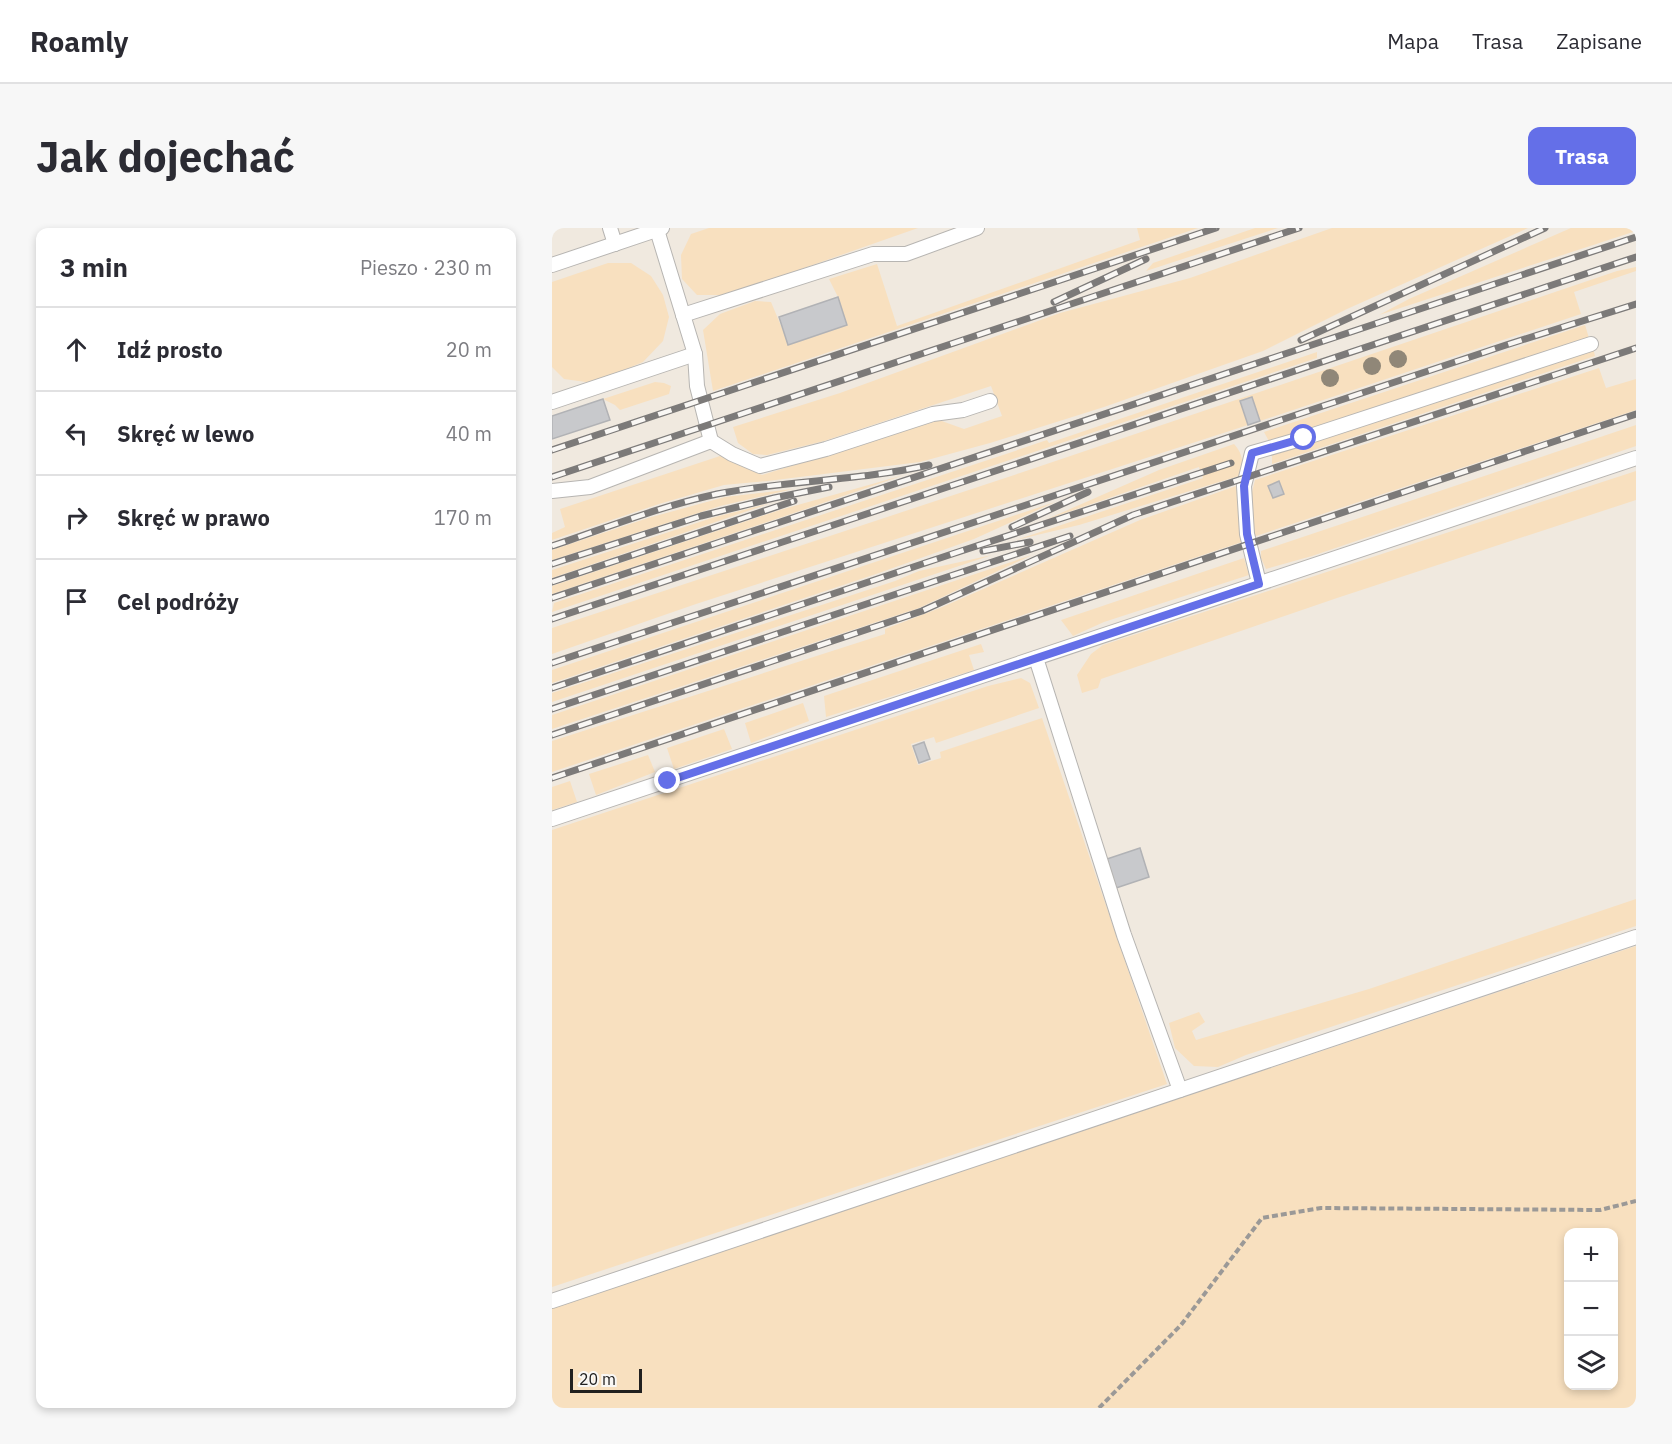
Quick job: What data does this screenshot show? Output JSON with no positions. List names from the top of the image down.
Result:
{
  "scale_bar": "20 m",
  "page": {
    "header": "Roamly",
    "nav": ["Mapa", "Trasa", "Zapisane"],
    "buttons": "Trasa",
    "title": "Jak dojechać",
    "heading": ["3 min", "Pieszo · 230 m"],
    "list": [
      ["Idź prosto", "20 m"],
      ["Skręć w lewo", "40 m"],
      ["Skręć w prawo", "170 m"],
      "Cel podróży"
    ],
    "map_buttons": ["+", "−"],
    "scale": "20 m"
  }
}
